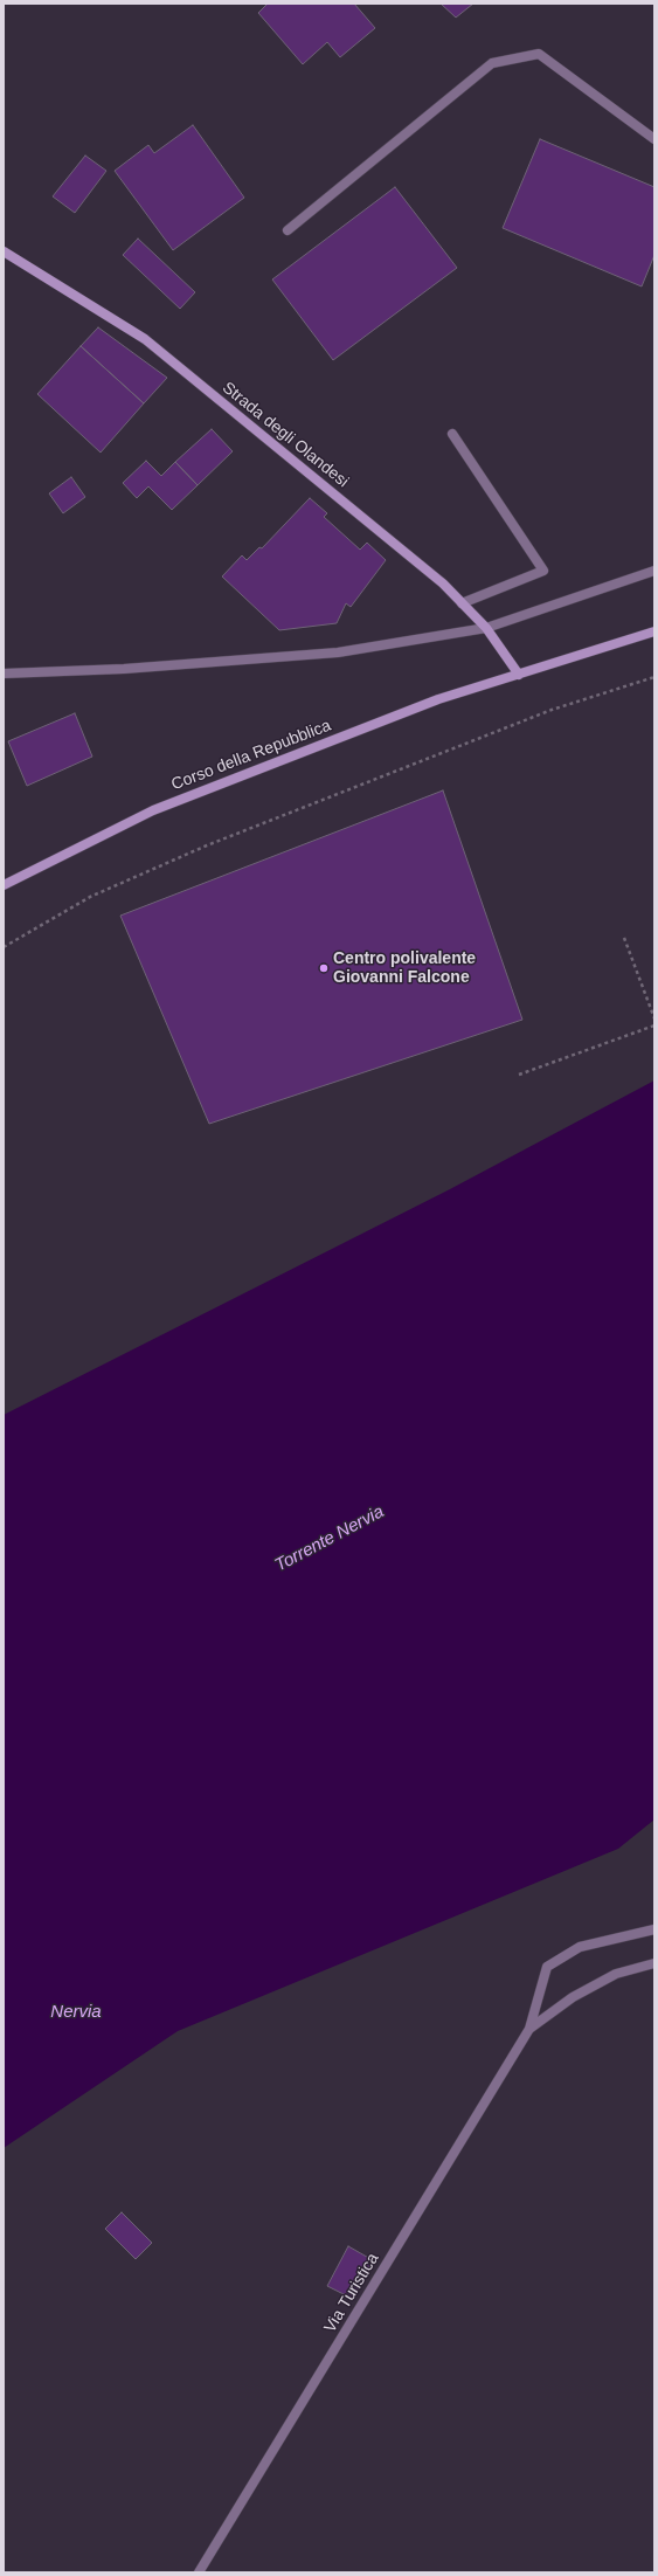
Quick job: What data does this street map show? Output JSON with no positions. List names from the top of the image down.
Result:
{
  "streets": {
    "main road": ["Strada degli Olandesi", "Corso della Repubblica"],
    "street": ["Via Turistica"]
  },
  "crossings": [
    ["Strada degli Olandesi", "Corso della Repubblica"]
  ],
  "water": ["Torrente Nervia", "Nervia"],
  "places": ["Centro polivalente Giovanni Falcone"]
}
